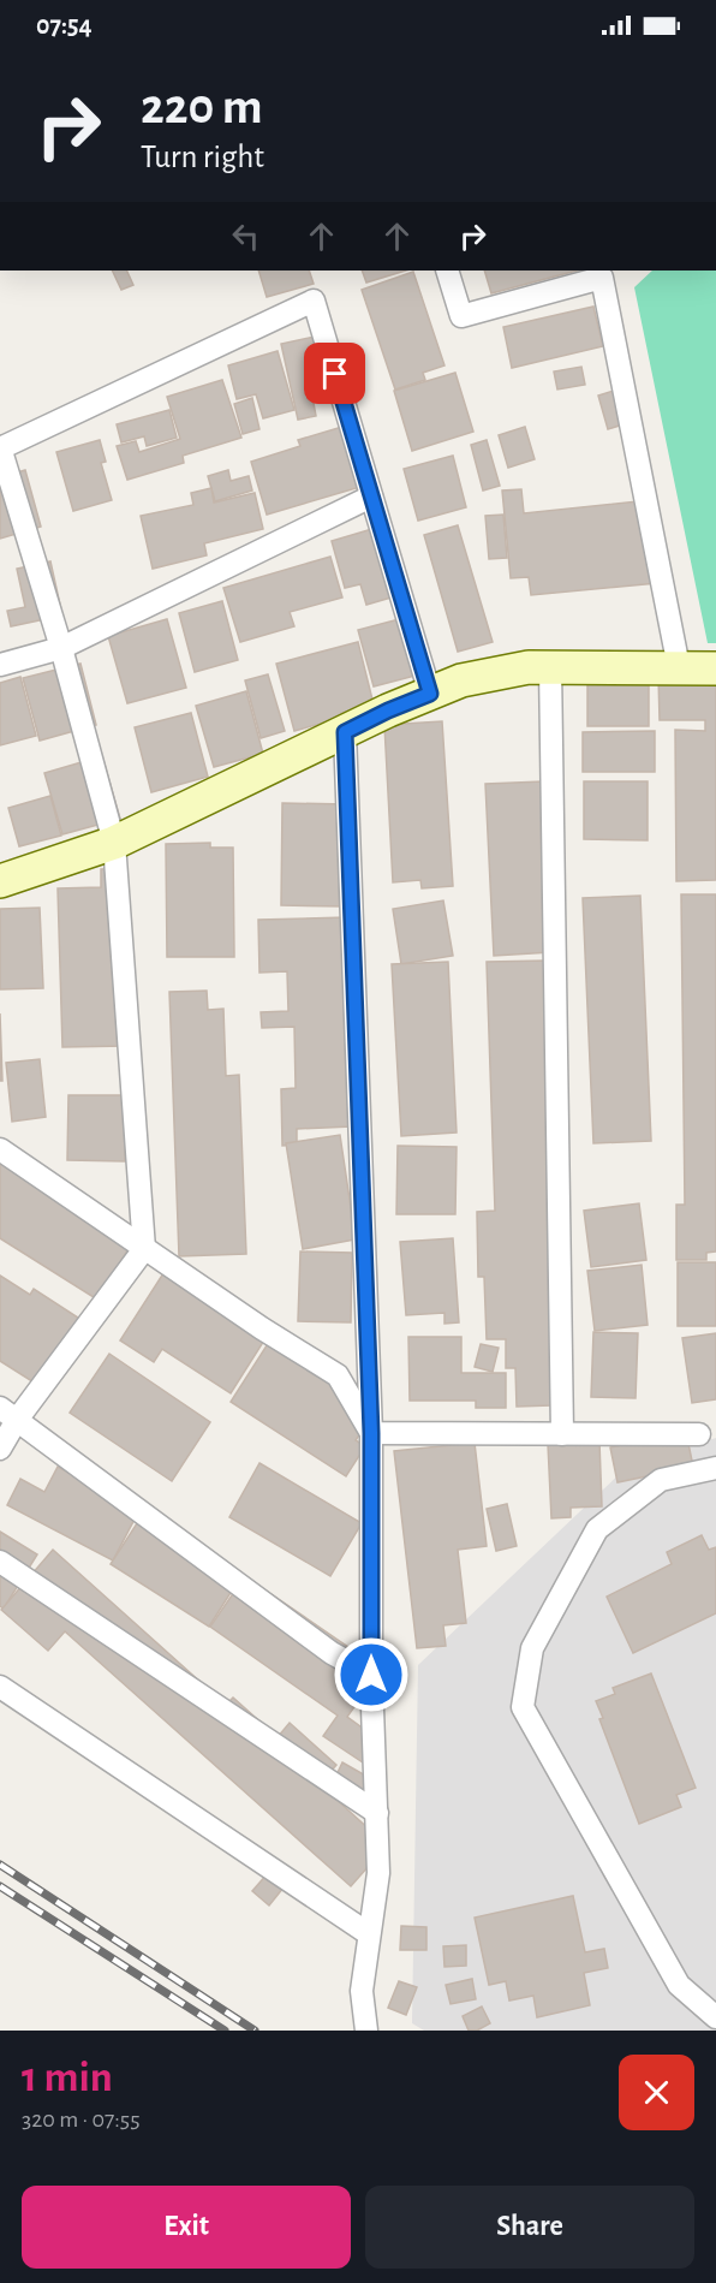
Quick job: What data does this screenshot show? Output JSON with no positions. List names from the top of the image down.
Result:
{
  "page": {
    "status": "07:54",
    "turn": ["220 m", "Turn right"],
    "heading": ["1 min", "320 m · 07:55"],
    "buttons": ["Exit", "Share"]
  }
}
